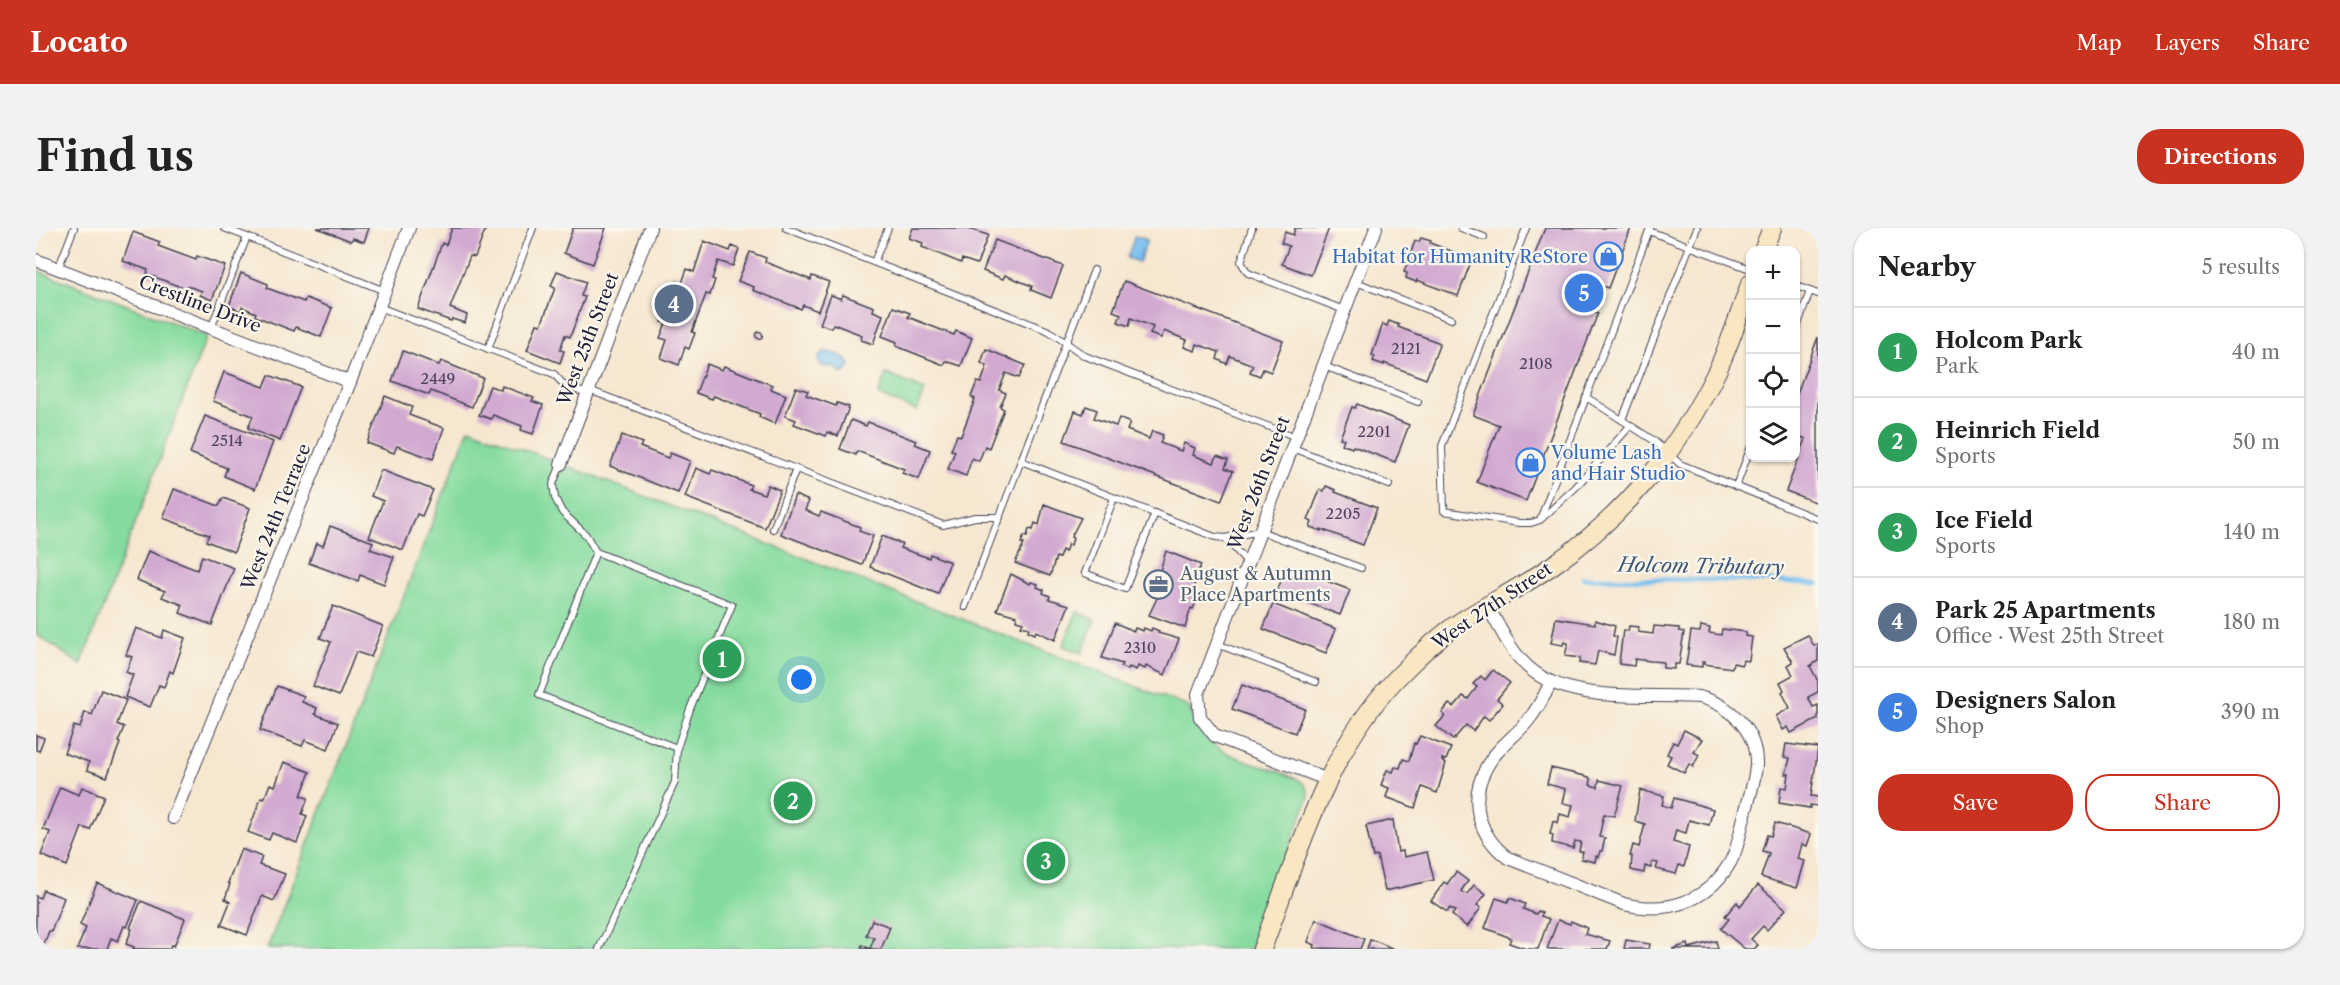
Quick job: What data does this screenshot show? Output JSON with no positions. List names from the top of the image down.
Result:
{
  "streets": {
    "street": [
      "Crestline Drive",
      "West 25th Street",
      "West 26th Street",
      "West 24th Terrace",
      "West 27th Street"
    ]
  },
  "crossings": [
    ["Crestline Drive", "West 24th Terrace"],
    ["West 26th Street", "West 27th Street"]
  ],
  "water": ["Holcom Tributary"],
  "places": {
    "shop": ["Habitat for Humanity ReStore", "Volume Lash and Hair Studio"],
    "office": ["August & Autumn Place Apartments"]
  },
  "house_numbers": [
    "2121",
    "2108",
    "2449",
    "2201",
    "2514",
    "2205",
    "2310"
  ],
  "page": {
    "header": "Locato",
    "nav": ["Map", "Layers", "Share"],
    "buttons": [
      "Directions",
      ["Save", "Share"]
    ],
    "title": "Find us",
    "heading": ["Nearby", "5 results"],
    "map_buttons": ["+", "−"],
    "pins": [
      "5",
      "4",
      "1",
      "2",
      "3"
    ],
    "list": [
      {
        "mark": "1",
        "name": "Holcom Park",
        "note": "Park",
        "value": "40 m"
      },
      {
        "mark": "2",
        "name": "Heinrich Field",
        "note": "Sports",
        "value": "50 m"
      },
      {
        "mark": "3",
        "name": "Ice Field",
        "note": "Sports",
        "value": "140 m"
      },
      {
        "mark": "4",
        "name": "Park 25 Apartments",
        "note": "Office · West 25th Street",
        "value": "180 m"
      },
      {
        "mark": "5",
        "name": "Designers Salon",
        "note": "Shop",
        "value": "390 m"
      }
    ]
  }
}
